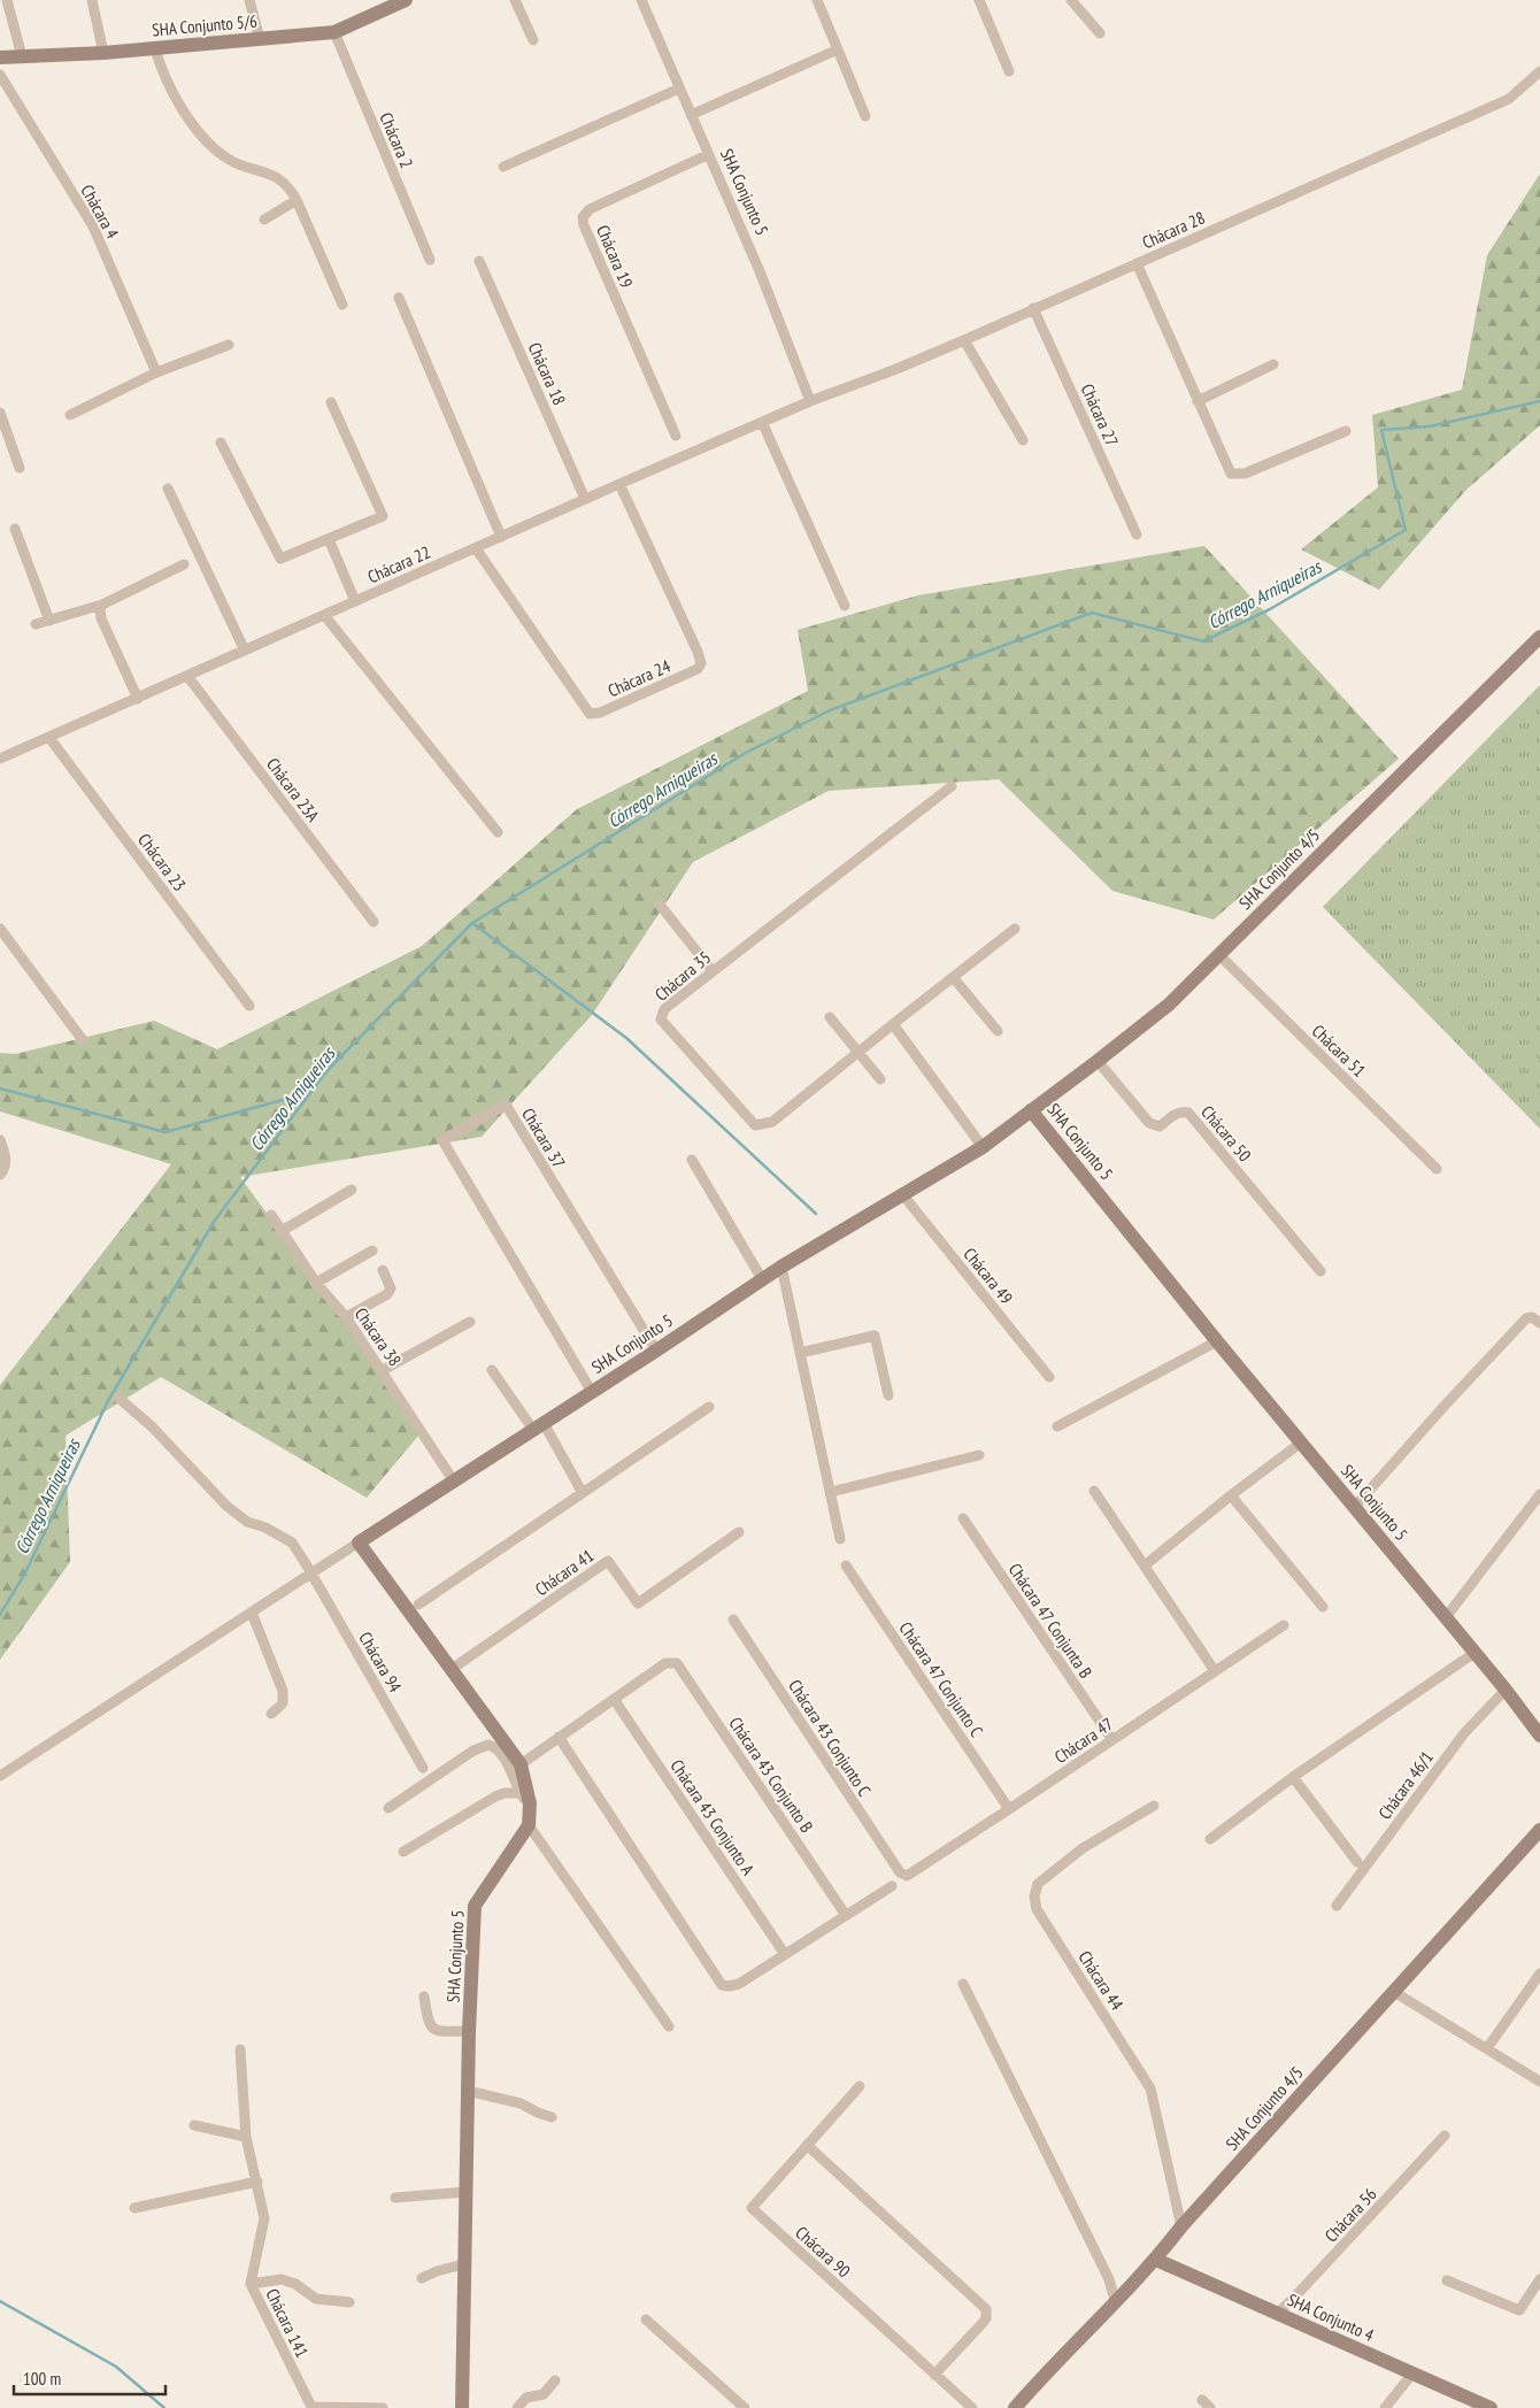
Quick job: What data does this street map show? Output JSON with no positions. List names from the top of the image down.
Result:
{
  "streets": {
    "street": [
      "SHA Conjunto 5/6",
      "Chácara 2",
      "SHA Conjunto 5",
      "Chácara 4",
      "Chácara 28",
      "Chácara 19",
      "Chácara 18",
      "Chácara 27",
      "Chácara 22",
      "Chácara 24",
      "Chácara 23A",
      "Chácara 23",
      "SHA Conjunto 4/5",
      "Chácara 35",
      "Chácara 51",
      "Chácara 50",
      "Chácara 37",
      "Chácara 49",
      "Chácara 38",
      "Chácara 41",
      "Chácara 47 Conjunta B",
      "Chácara 94",
      "Chácara 47 Conjunto C",
      "Chácara 43 Conjunto C",
      "Chácara 47",
      "Chácara 43 Conjunto B",
      "Chácara 46/1",
      "Chácara 43 Conjunto A",
      "Chácara 44",
      "Chácara 56",
      "Chácara 90",
      "SHA Conjunto 4",
      "Chácara 141"
    ]
  },
  "crossings": [
    ["SHA Conjunto 5/6", "Chácara 2"],
    ["SHA Conjunto 5", "Chácara 28"],
    ["SHA Conjunto 5", "Chácara 19"],
    ["SHA Conjunto 5", "Chácara 22"],
    ["SHA Conjunto 5", "SHA Conjunto 4/5"],
    ["SHA Conjunto 5", "Chácara 37"],
    ["SHA Conjunto 5", "Chácara 49"],
    ["SHA Conjunto 5", "Chácara 38"],
    ["SHA Conjunto 5", "Chácara 94"],
    ["SHA Conjunto 5", "Chácara 46/1"],
    ["Chácara 28", "Chácara 27"],
    ["Chácara 28", "Chácara 22"],
    ["Chácara 18", "Chácara 22"],
    ["Chácara 22", "Chácara 24"],
    ["Chácara 22", "Chácara 23A"],
    ["Chácara 22", "Chácara 23"],
    ["SHA Conjunto 4/5", "Chácara 51"],
    ["SHA Conjunto 4/5", "Chácara 50"],
    ["SHA Conjunto 4/5", "Chácara 44"],
    ["SHA Conjunto 4/5", "SHA Conjunto 4"],
    ["Chácara 47 Conjunta B", "Chácara 47"],
    ["Chácara 47 Conjunto C", "Chácara 47"],
    ["Chácara 43 Conjunto C", "Chácara 47"],
    ["Chácara 43 Conjunto B", "Chácara 43 Conjunto A"],
    ["Chácara 56", "SHA Conjunto 4"]
  ],
  "water": ["Córrego Arniqueiras"],
  "scale_bar": "100 m"
}
